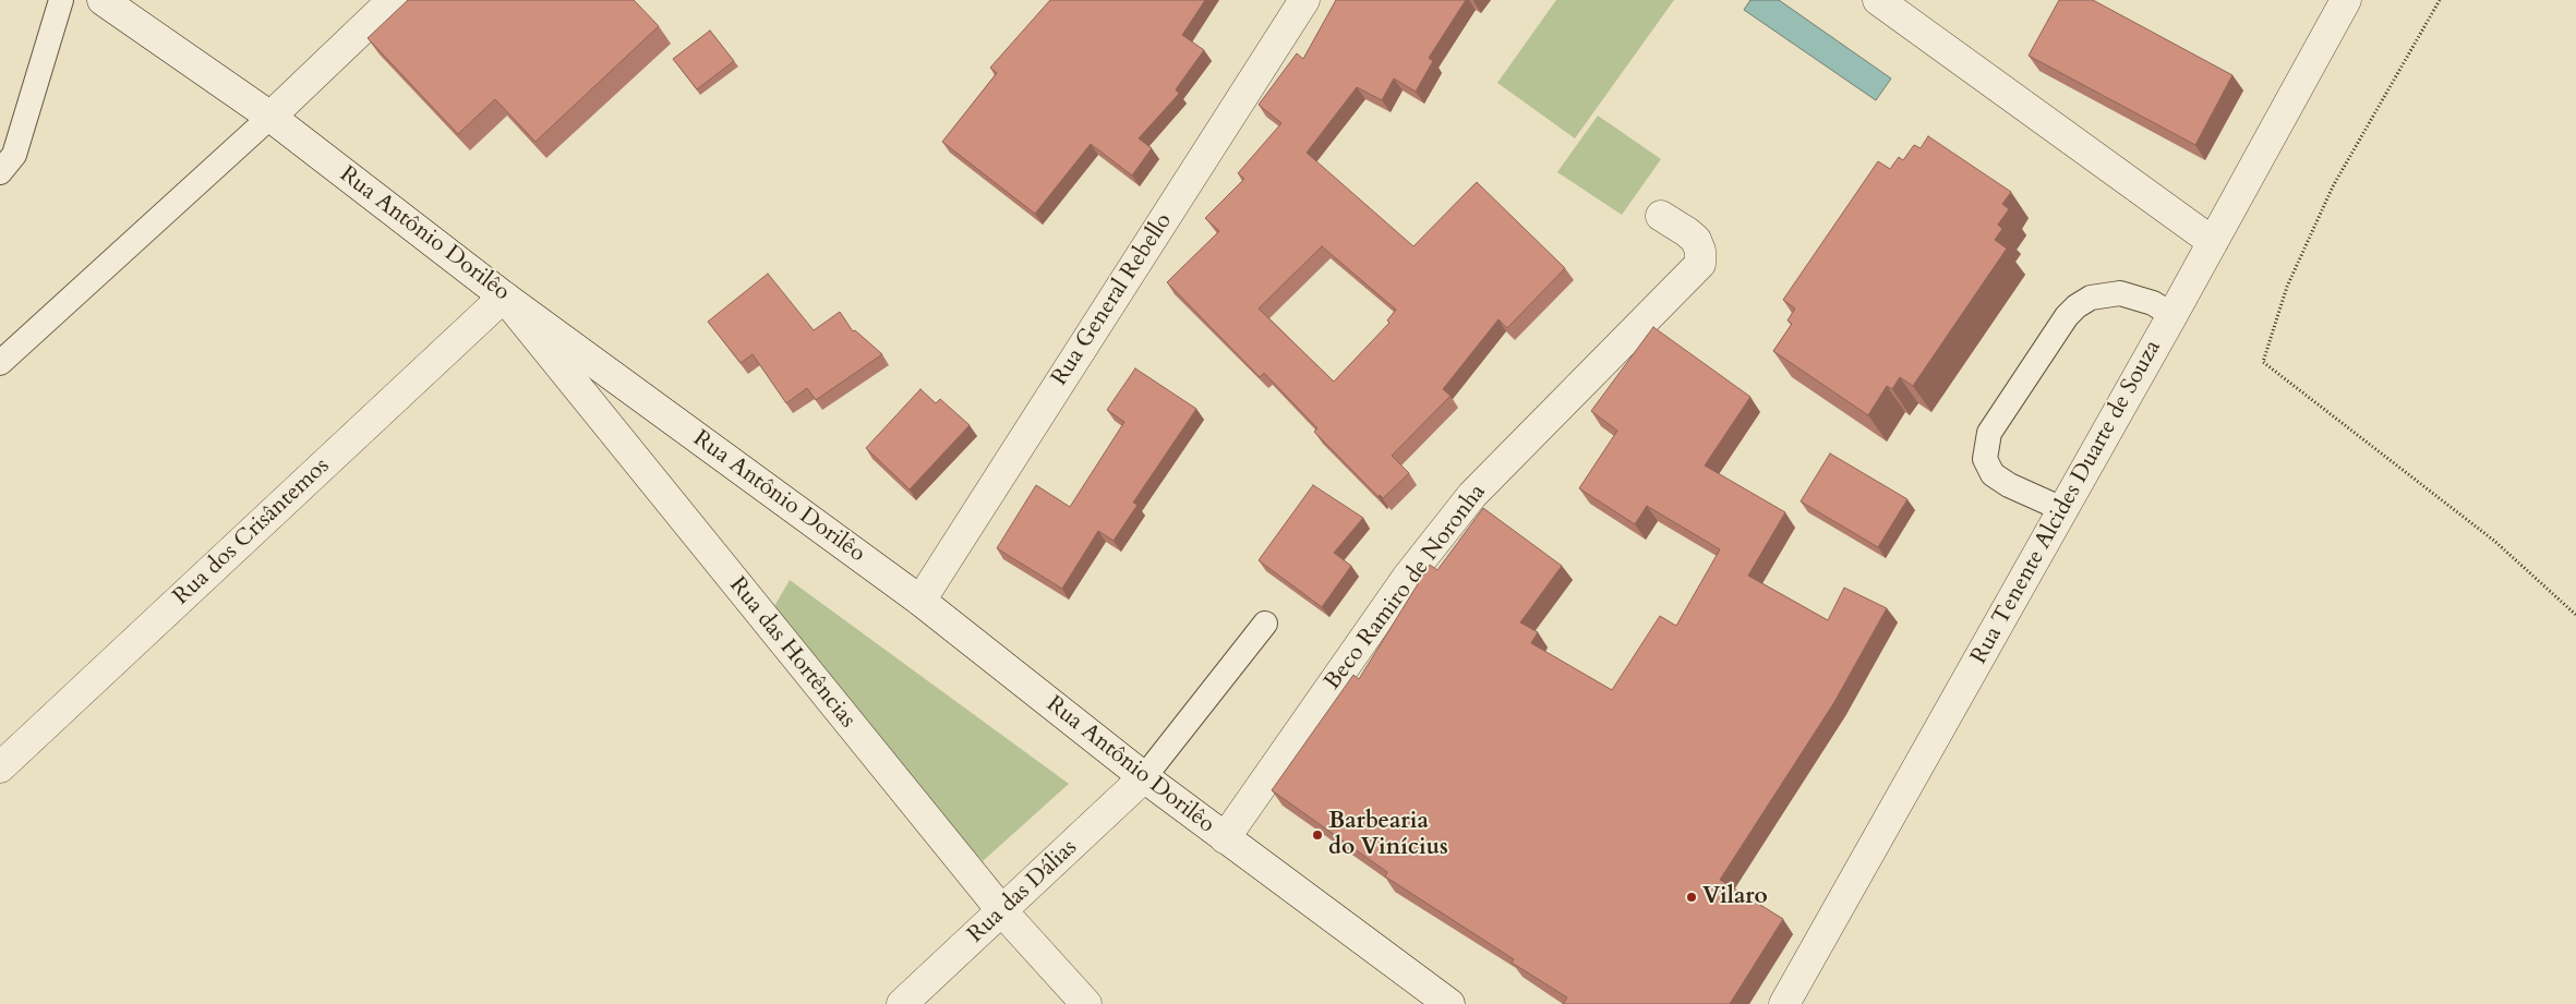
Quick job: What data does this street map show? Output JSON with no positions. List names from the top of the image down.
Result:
{
  "streets": {
    "street": [
      "Rua Antônio Dorilêo",
      "Rua General Rebello",
      "Rua Tenente Alcides Duarte de Souza",
      "Rua dos Crisântemos",
      "Beco Ramiro de Noronha",
      "Rua das Hortências",
      "Rua das Dálias"
    ]
  },
  "crossings": [
    ["Rua Antônio Dorilêo", "Rua General Rebello"],
    ["Rua Antônio Dorilêo", "Rua dos Crisântemos"],
    ["Rua Antônio Dorilêo", "Beco Ramiro de Noronha"],
    ["Rua Antônio Dorilêo", "Rua das Hortências"],
    ["Rua Antônio Dorilêo", "Rua das Dálias"],
    ["Rua dos Crisântemos", "Rua das Hortências"],
    ["Rua das Hortências", "Rua das Dálias"]
  ],
  "places": ["Barbearia do Vinícius", "Vilaro"]
}
